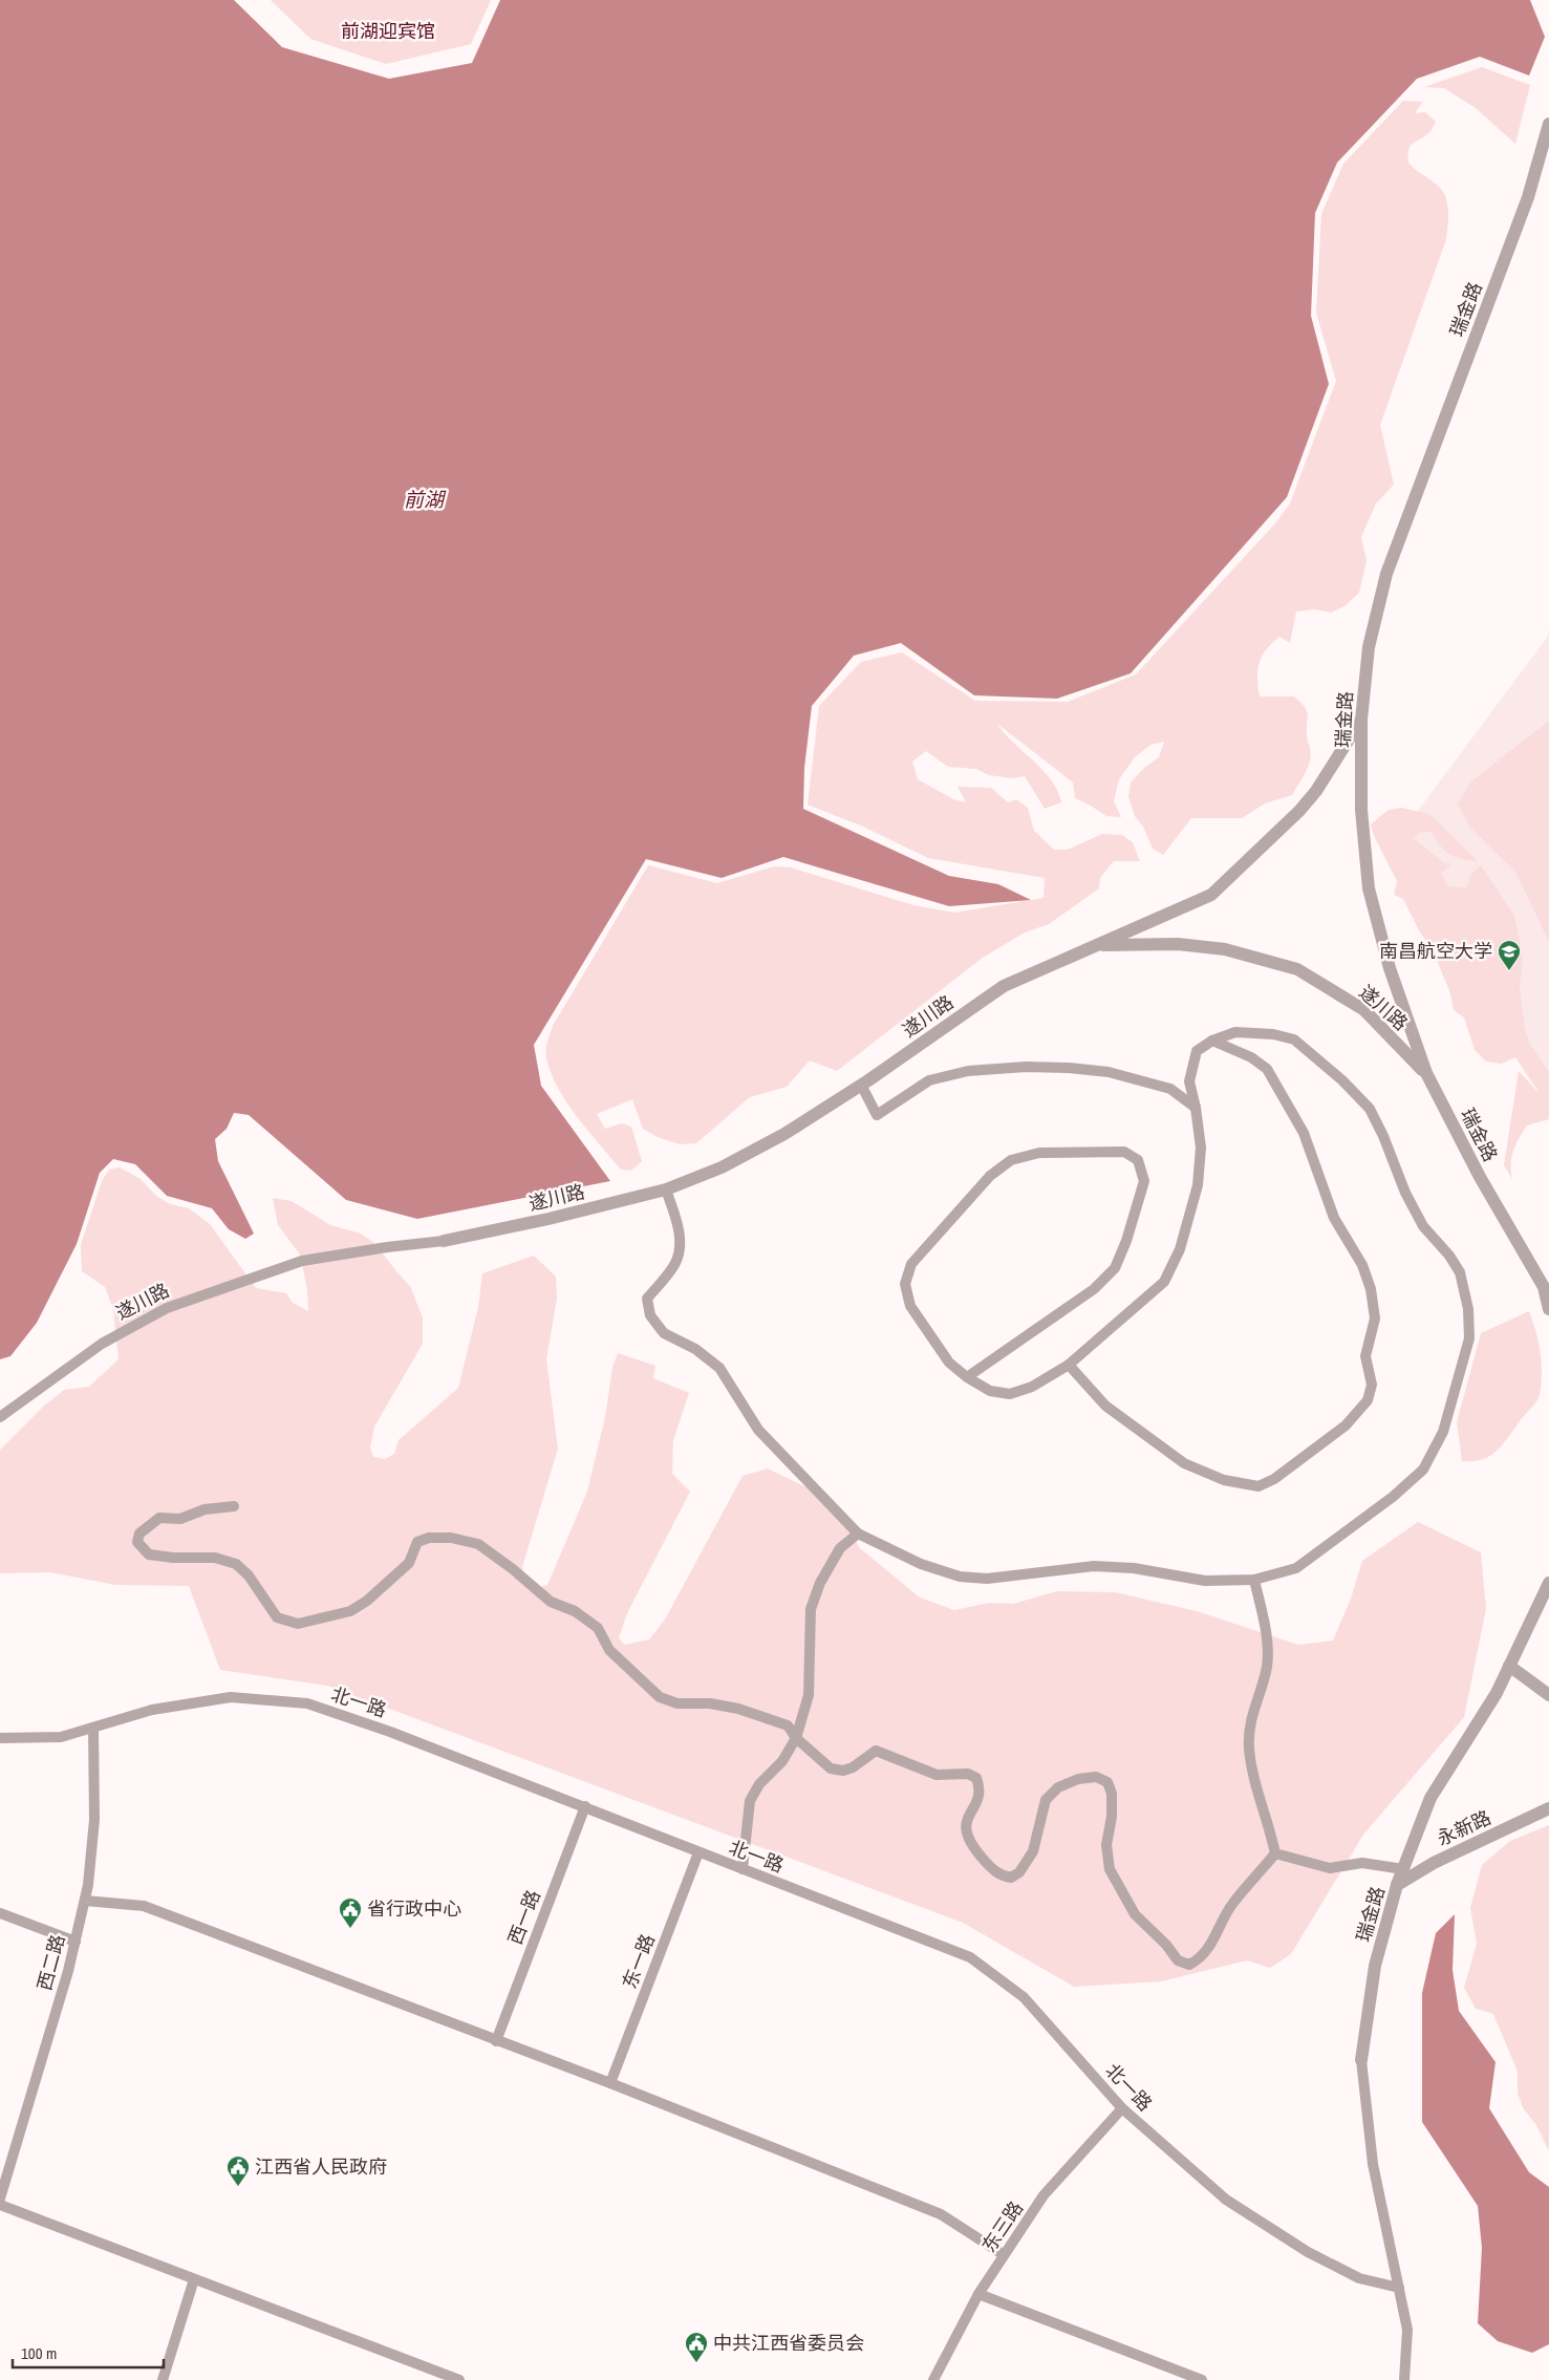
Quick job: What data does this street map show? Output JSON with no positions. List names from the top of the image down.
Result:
{
  "streets": {
    "street": [
      "瑞金路",
      "遂川路",
      "北一路",
      "永新路",
      "西一路",
      "东一路",
      "西二路",
      "东三路"
    ]
  },
  "crossings": [
    ["瑞金路", "遂川路"],
    ["瑞金路", "北一路"],
    ["瑞金路", "永新路"],
    ["北一路", "西一路"],
    ["北一路", "东一路"],
    ["北一路", "西二路"],
    ["北一路", "东三路"]
  ],
  "water": ["前湖"],
  "parks": ["前湖迎宾馆"],
  "places": {
    "school or university": ["南昌航空大学"],
    "public building": ["省行政中心", "江西省人民政府", "中共江西省委员会"]
  },
  "scale_bar": "100 m"
}
